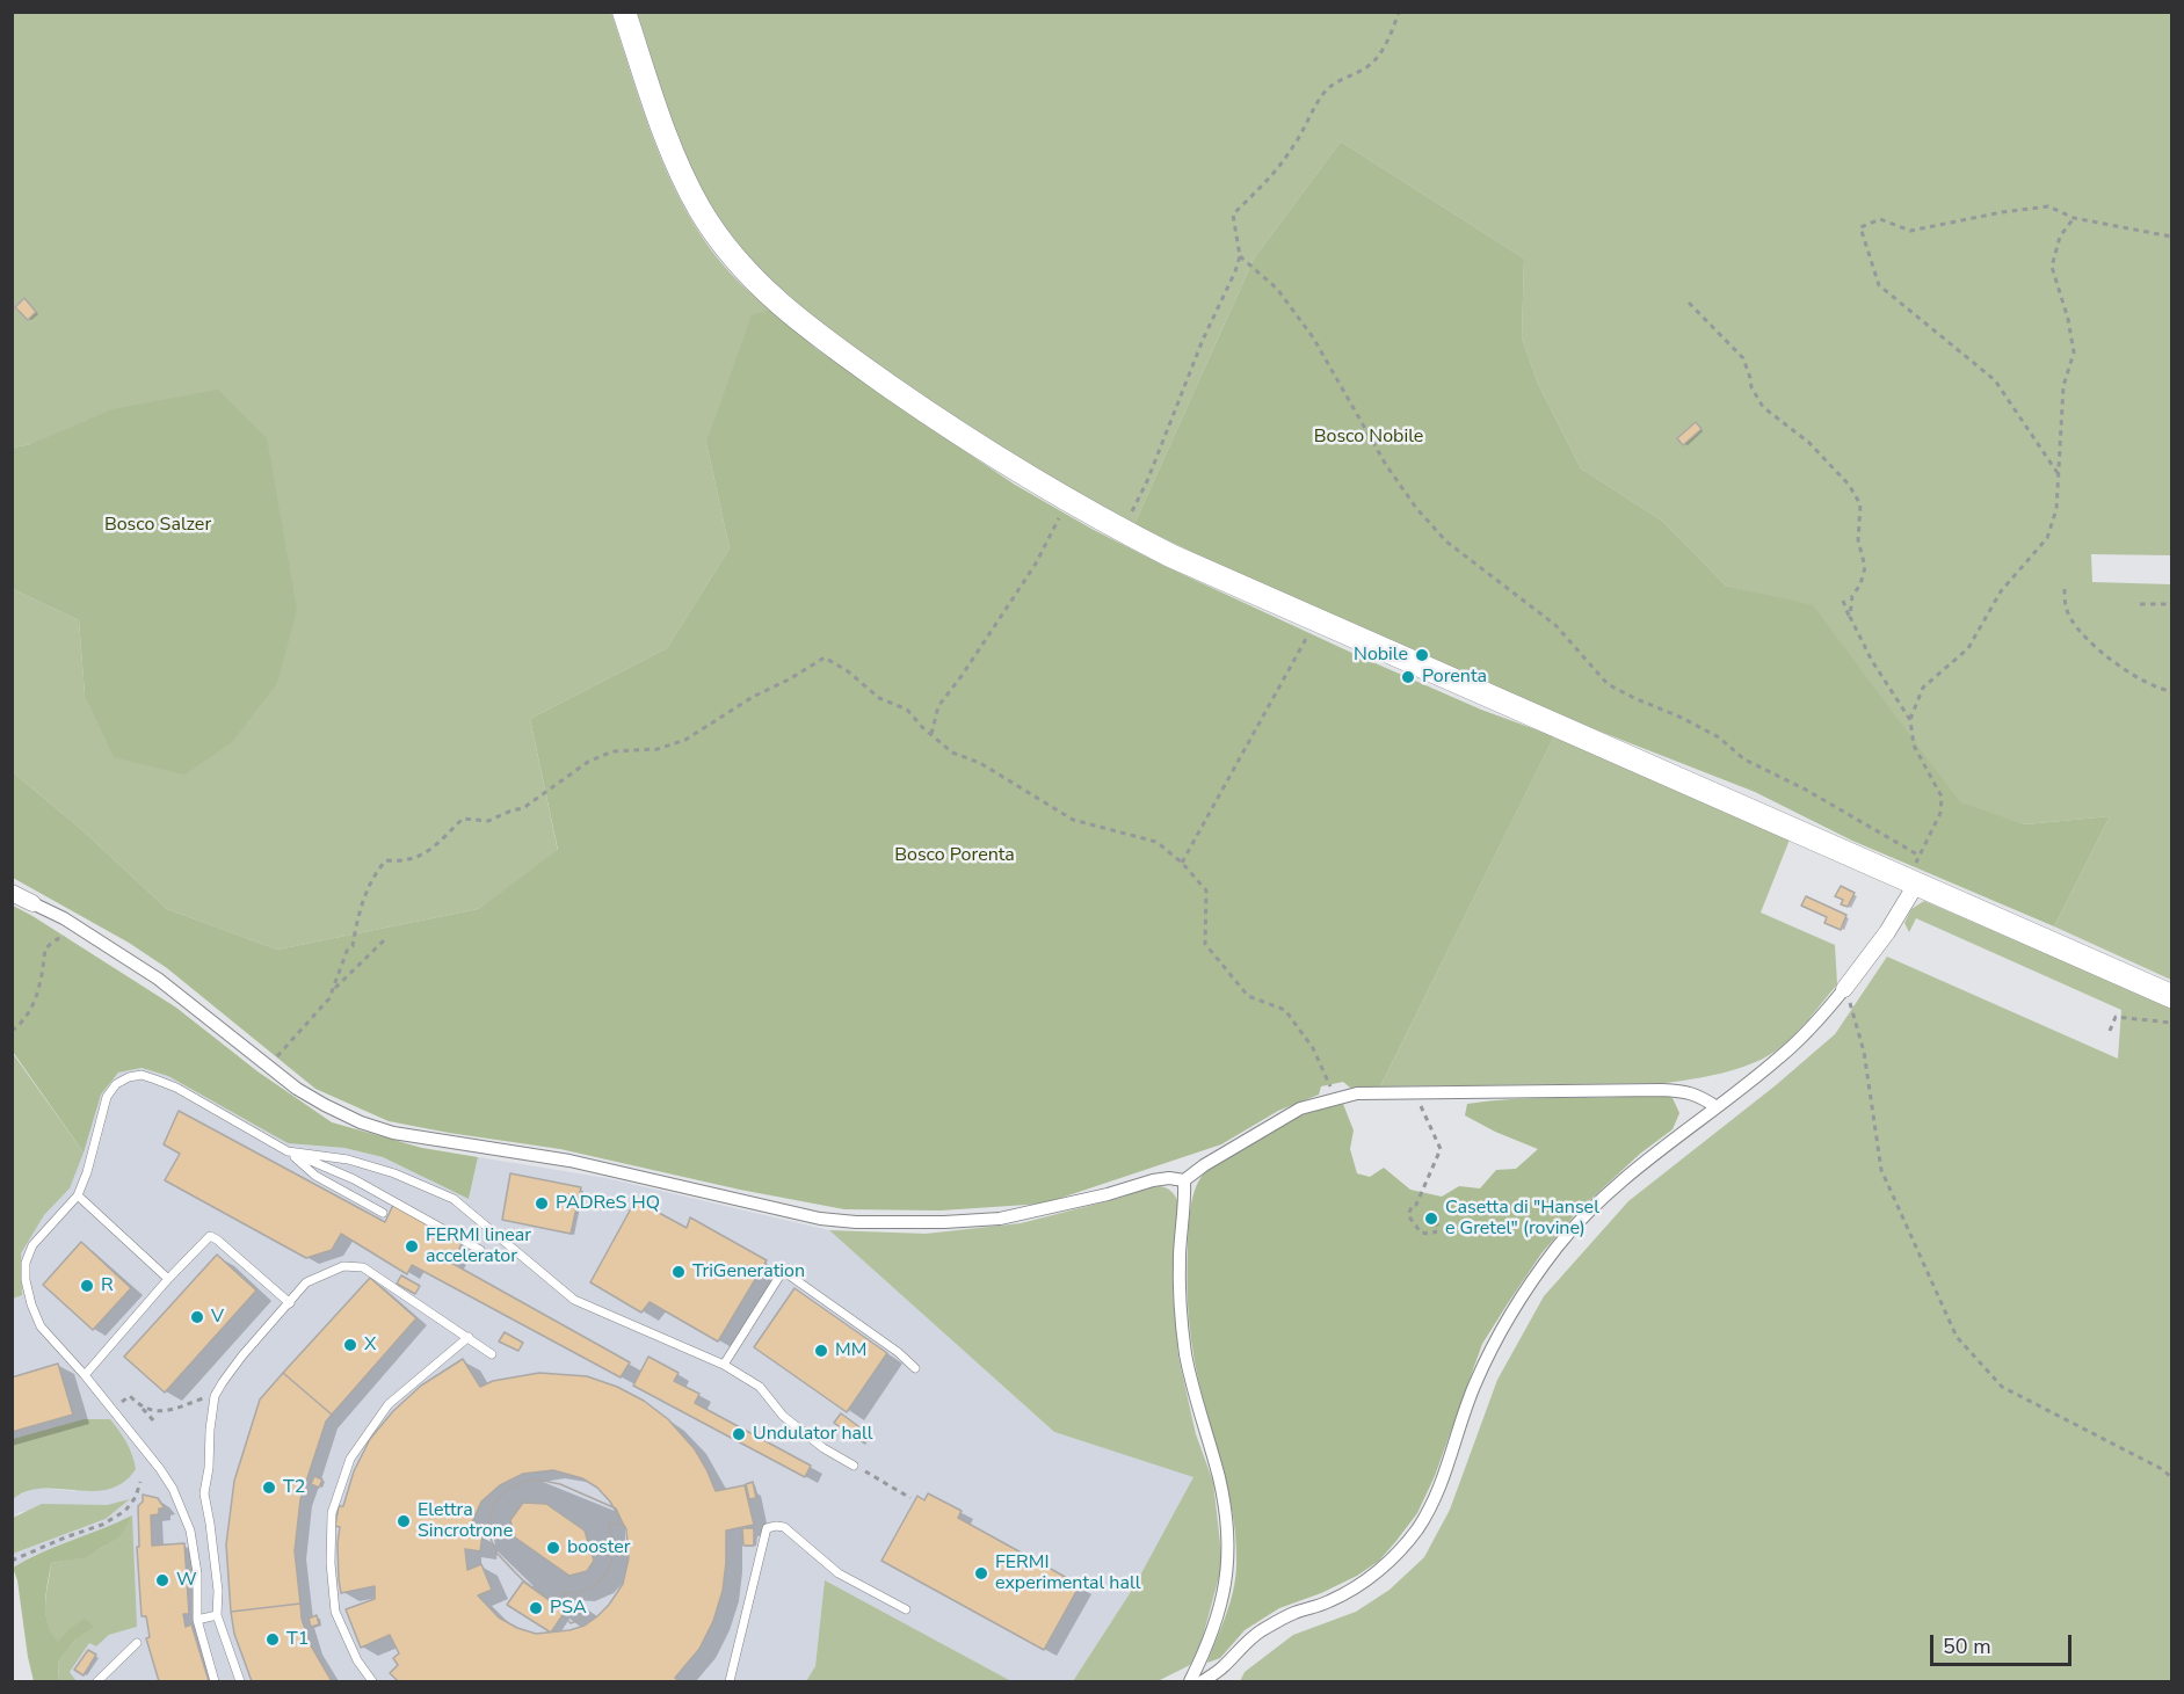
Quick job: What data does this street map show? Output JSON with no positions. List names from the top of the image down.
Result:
{
  "parks": ["Bosco Nobile", "Bosco Salzer", "Bosco Porenta"],
  "places": [
    "Nobile",
    "Porenta",
    "PADReS HQ",
    "Casetta di \"Hansel e Gretel\" (rovine)",
    "FERMI linear accelerator",
    "TriGeneration",
    "R",
    "V",
    "X",
    "MM",
    "Undulator hall",
    "T2",
    "Elettra Sincrotrone",
    "booster",
    "FERMI experimental hall",
    "W",
    "PSA",
    "T1"
  ],
  "scale_bar": "50 m"
}
